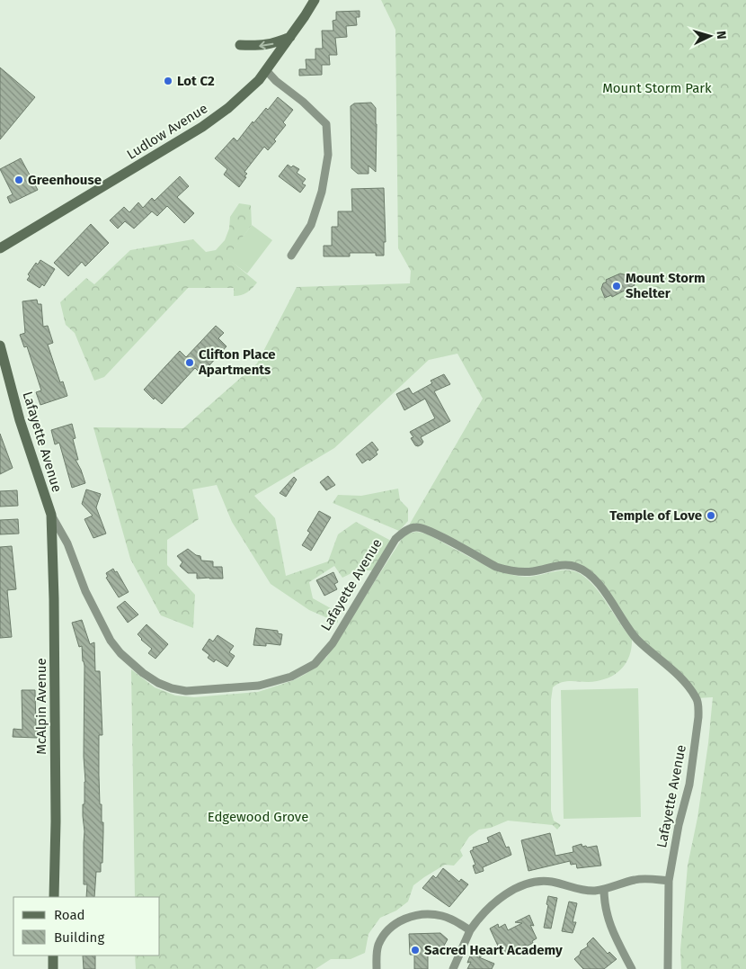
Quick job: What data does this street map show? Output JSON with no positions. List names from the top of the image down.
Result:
{
  "streets": {
    "street": ["Ludlow Avenue", "Lafayette Avenue", "McAlpin Avenue"]
  },
  "crossings": [
    ["Lafayette Avenue", "McAlpin Avenue"]
  ],
  "parks": ["Mount Storm Park", "Edgewood Grove"],
  "places": [
    "Lot C2",
    "Greenhouse",
    "Mount Storm Shelter",
    "Clifton Place Apartments",
    "Temple of Love",
    "Sacred Heart Academy"
  ],
  "legend": ["Road", "Building"],
  "north": "right"
}
